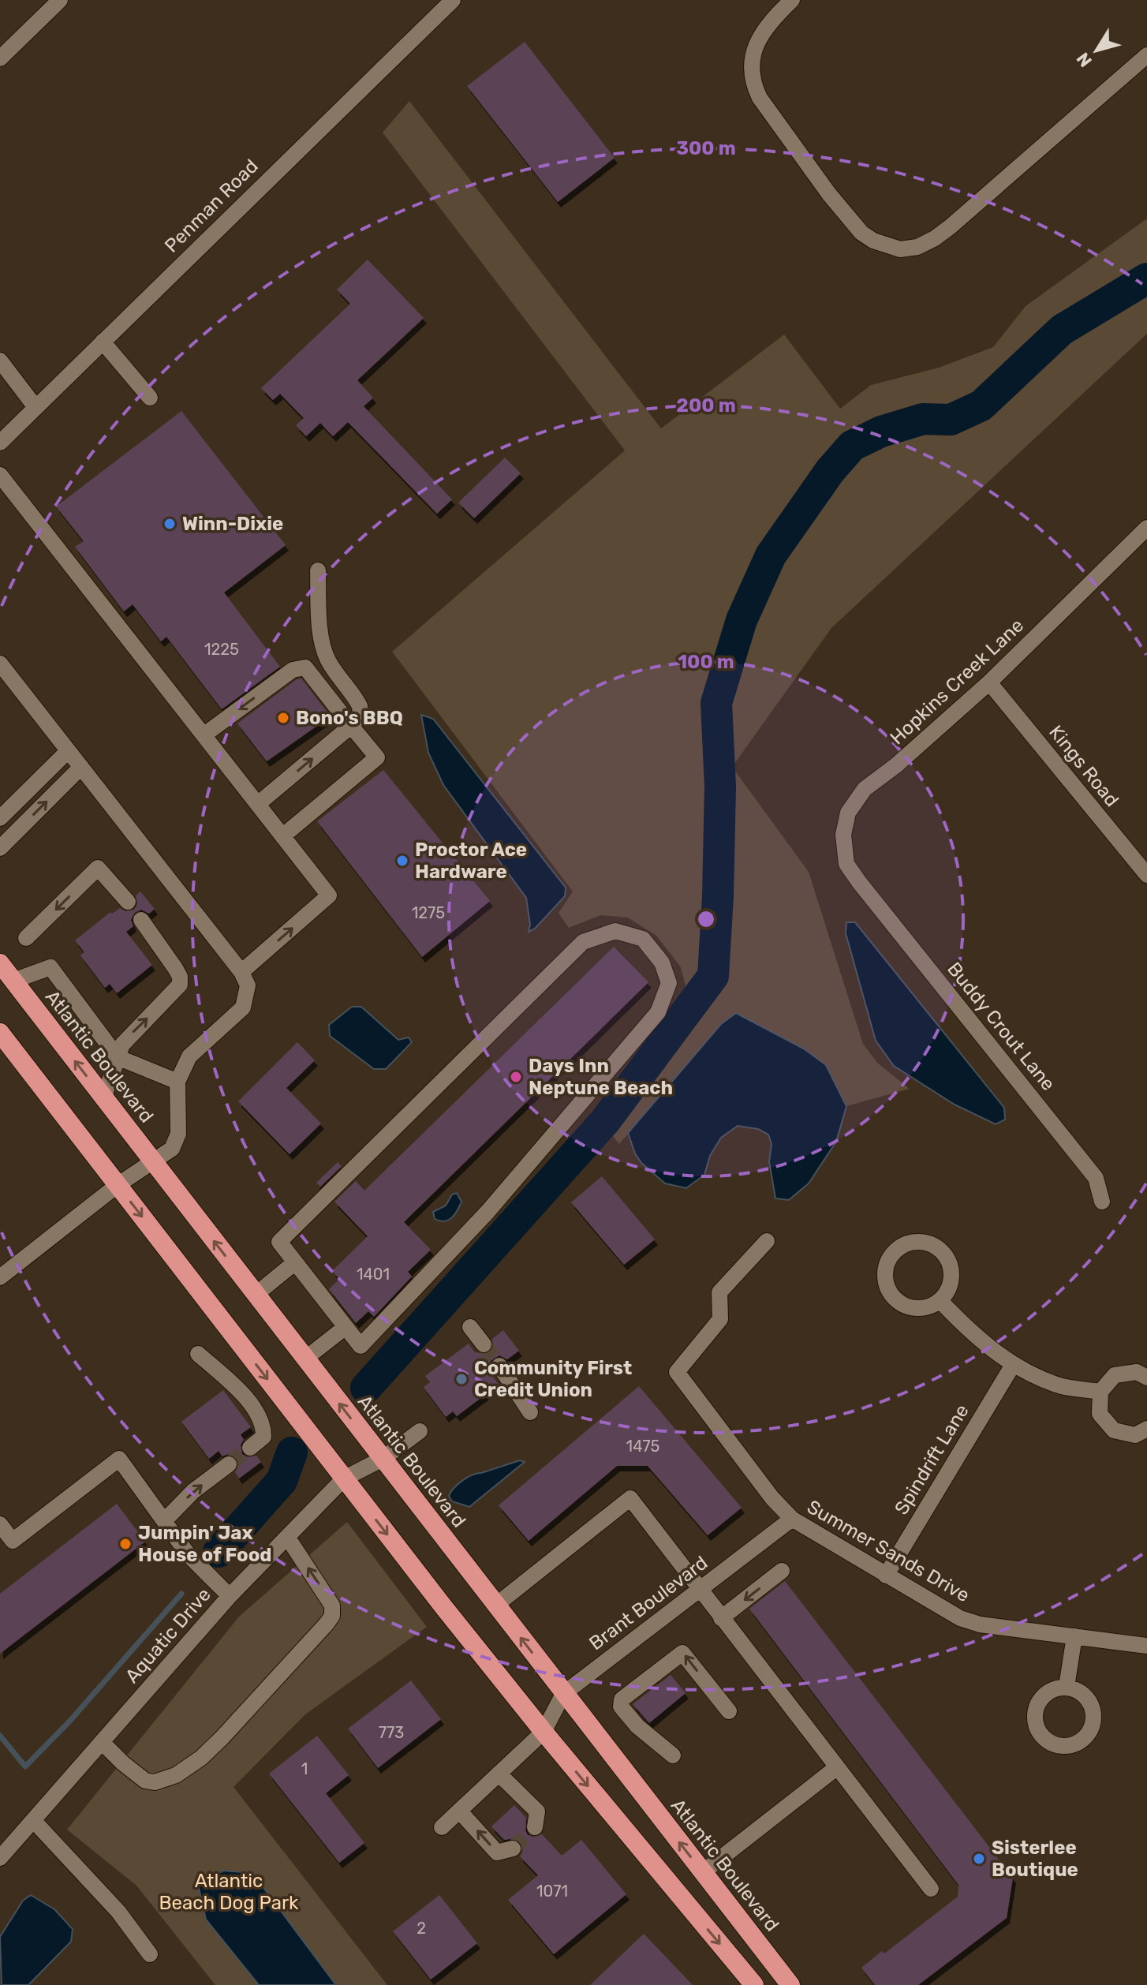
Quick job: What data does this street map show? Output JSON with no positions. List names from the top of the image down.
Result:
{
  "streets": {
    "highway": ["Atlantic Boulevard"],
    "street": [
      "Penman Road",
      "Hopkins Creek Lane",
      "Kings Road",
      "Buddy Crout Lane",
      "Spindrift Lane",
      "Summer Sands Drive",
      "Brant Boulevard",
      "Aquatic Drive"
    ]
  },
  "crossings": [
    ["Hopkins Creek Lane", "Kings Road"],
    ["Hopkins Creek Lane", "Buddy Crout Lane"],
    ["Atlantic Boulevard", "Brant Boulevard"],
    ["Atlantic Boulevard", "Aquatic Drive"],
    ["Spindrift Lane", "Summer Sands Drive"],
    ["Summer Sands Drive", "Brant Boulevard"]
  ],
  "parks": ["Atlantic Beach Dog Park"],
  "places": [
    "Winn-Dixie",
    "Bono's BBQ",
    "Proctor Ace Hardware",
    "Days Inn Neptune Beach",
    "Community First Credit Union",
    "Jumpin' Jax House of Food",
    "Sisterlee Boutique"
  ],
  "house_numbers": [
    "1225",
    "1275",
    "1401",
    "1475",
    "773",
    "1",
    "1071",
    "2"
  ],
  "north": "bottom left",
  "rings": ["300 m", "200 m", "100 m"]
}
